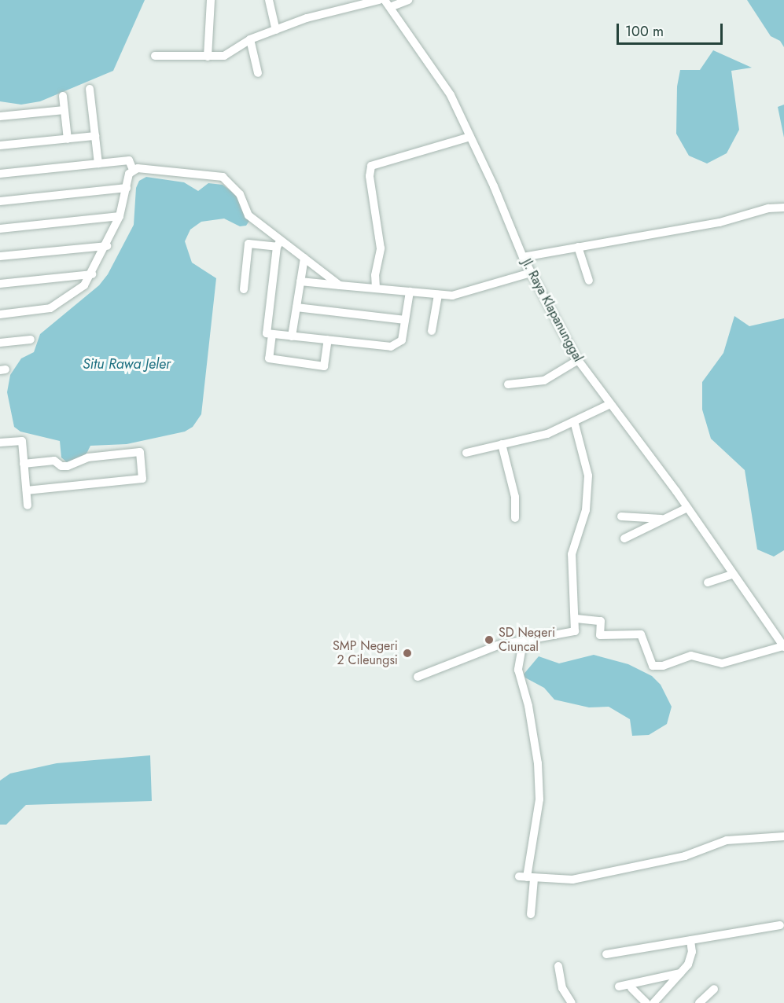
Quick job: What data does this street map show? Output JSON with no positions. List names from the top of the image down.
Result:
{
  "streets": {
    "street": ["Jl. Raya Klapanunggal"]
  },
  "water": ["Situ Rawa Jeler"],
  "places": ["SD Negeri Ciuncal", "SMP Negeri 2 Cileungsi"],
  "scale_bar": "100 m"
}
